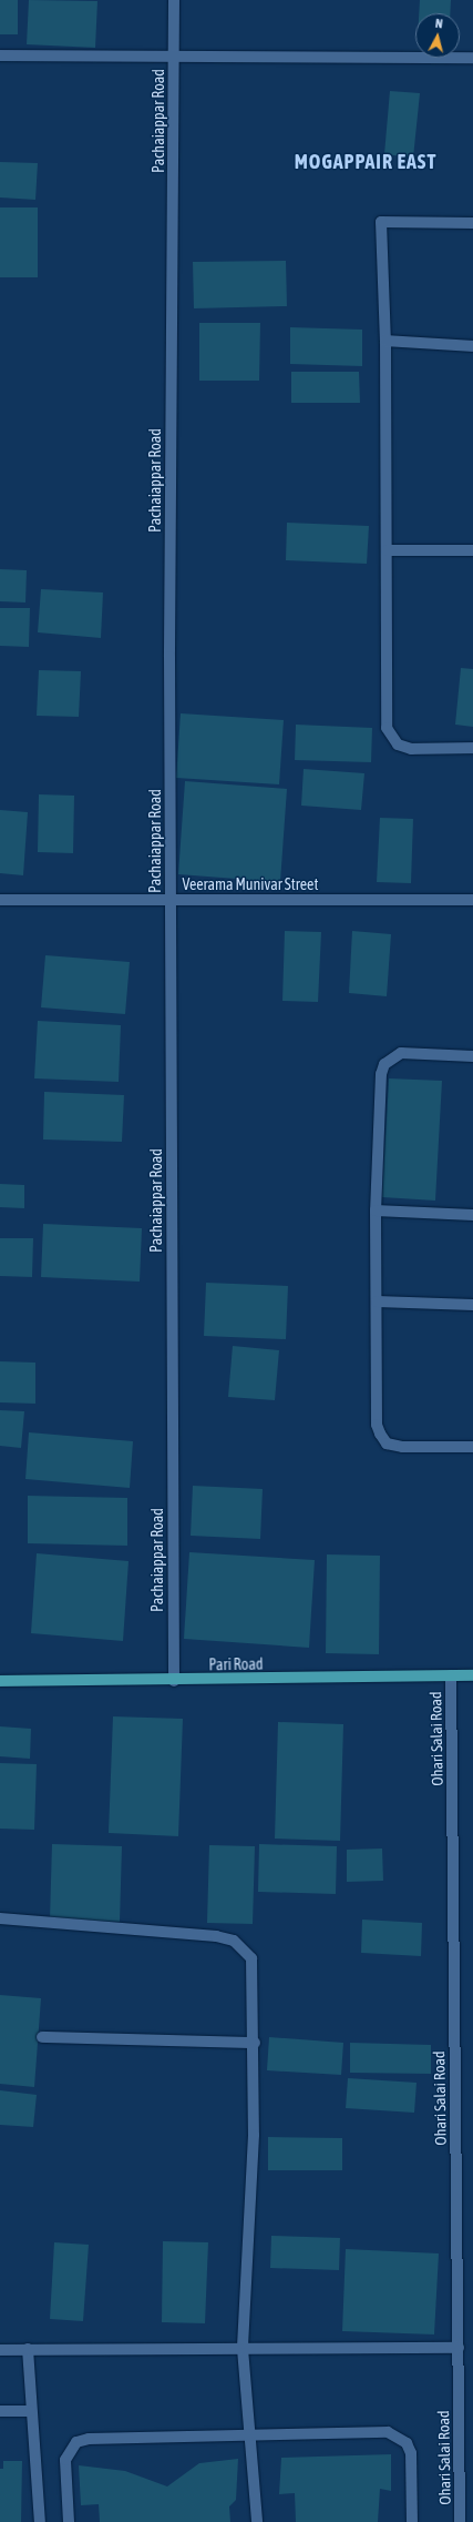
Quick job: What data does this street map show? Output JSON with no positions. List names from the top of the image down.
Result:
{
  "streets": {
    "main road": ["Pari Road"],
    "street": ["Pachaiappar Road", "Veerama Munivar Street", "Ohari Salai Road"]
  },
  "crossings": [
    ["Pachaiappar Road", "Veerama Munivar Street"],
    ["Pachaiappar Road", "Pari Road"],
    ["Pari Road", "Ohari Salai Road"]
  ],
  "districts": ["MOGAPPAIR EAST"],
  "north": "top"
}
